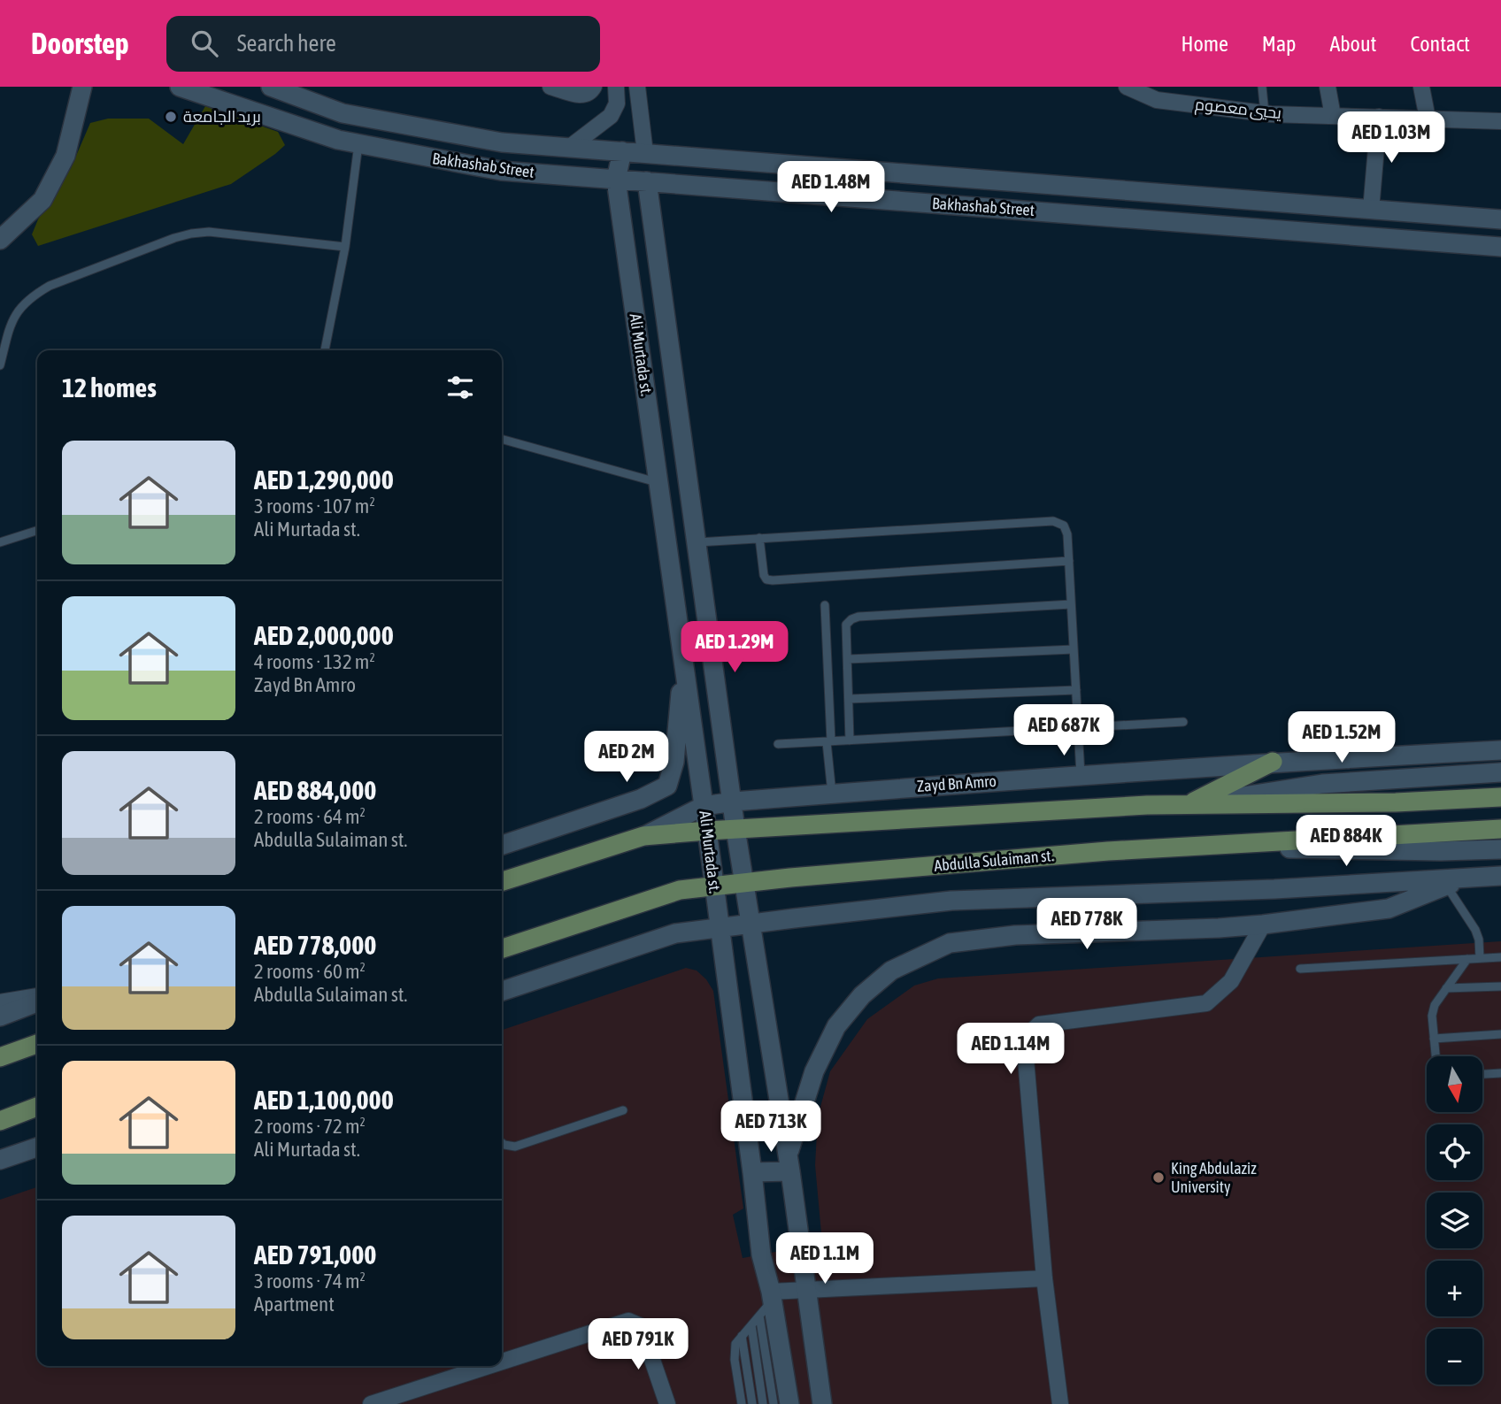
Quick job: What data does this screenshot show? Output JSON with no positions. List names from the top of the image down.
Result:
{
  "streets": {
    "main road": [
      "Bakhashab Street",
      "Ali Murtada st.",
      "Zayd Bn Amro",
      "Abdulla Sulaiman st."
    ],
    "street": ["يحيي معصوم"]
  },
  "crossings": [
    ["Bakhashab Street", "Ali Murtada st."],
    ["Ali Murtada st.", "Zayd Bn Amro"],
    ["Ali Murtada st.", "Abdulla Sulaiman st."]
  ],
  "places": ["بريد الجامعة", "King Abdulaziz University"],
  "north": "bottom",
  "page": {
    "header": "Doorstep",
    "search": "Search here",
    "nav": [
      "Home",
      "Map",
      "About",
      "Contact"
    ],
    "price": [
      "AED 1.03M",
      "AED 1.48M",
      "AED 1.29M",
      "AED 687K",
      "AED 1.52M",
      "AED 2M",
      "AED 884K",
      "AED 778K",
      "AED 1.14M",
      "AED 713K",
      "AED 1.1M",
      "AED 791K"
    ],
    "heading": "12 homes",
    "list": [
      {
        "name": "AED 1,290,000",
        "note": "3 rooms · 107 m² · Ali Murtada st."
      },
      {
        "name": "AED 2,000,000",
        "note": "4 rooms · 132 m² · Zayd Bn Amro"
      },
      {
        "name": "AED 884,000",
        "note": "2 rooms · 64 m² · Abdulla Sulaiman st."
      },
      {
        "name": "AED 778,000",
        "note": "2 rooms · 60 m² · Abdulla Sulaiman st."
      },
      {
        "name": "AED 1,100,000",
        "note": "2 rooms · 72 m² · Ali Murtada st."
      },
      {
        "name": "AED 791,000",
        "note": "3 rooms · 74 m² · Apartment"
      }
    ],
    "map_buttons": ["+", "−"]
  }
}
